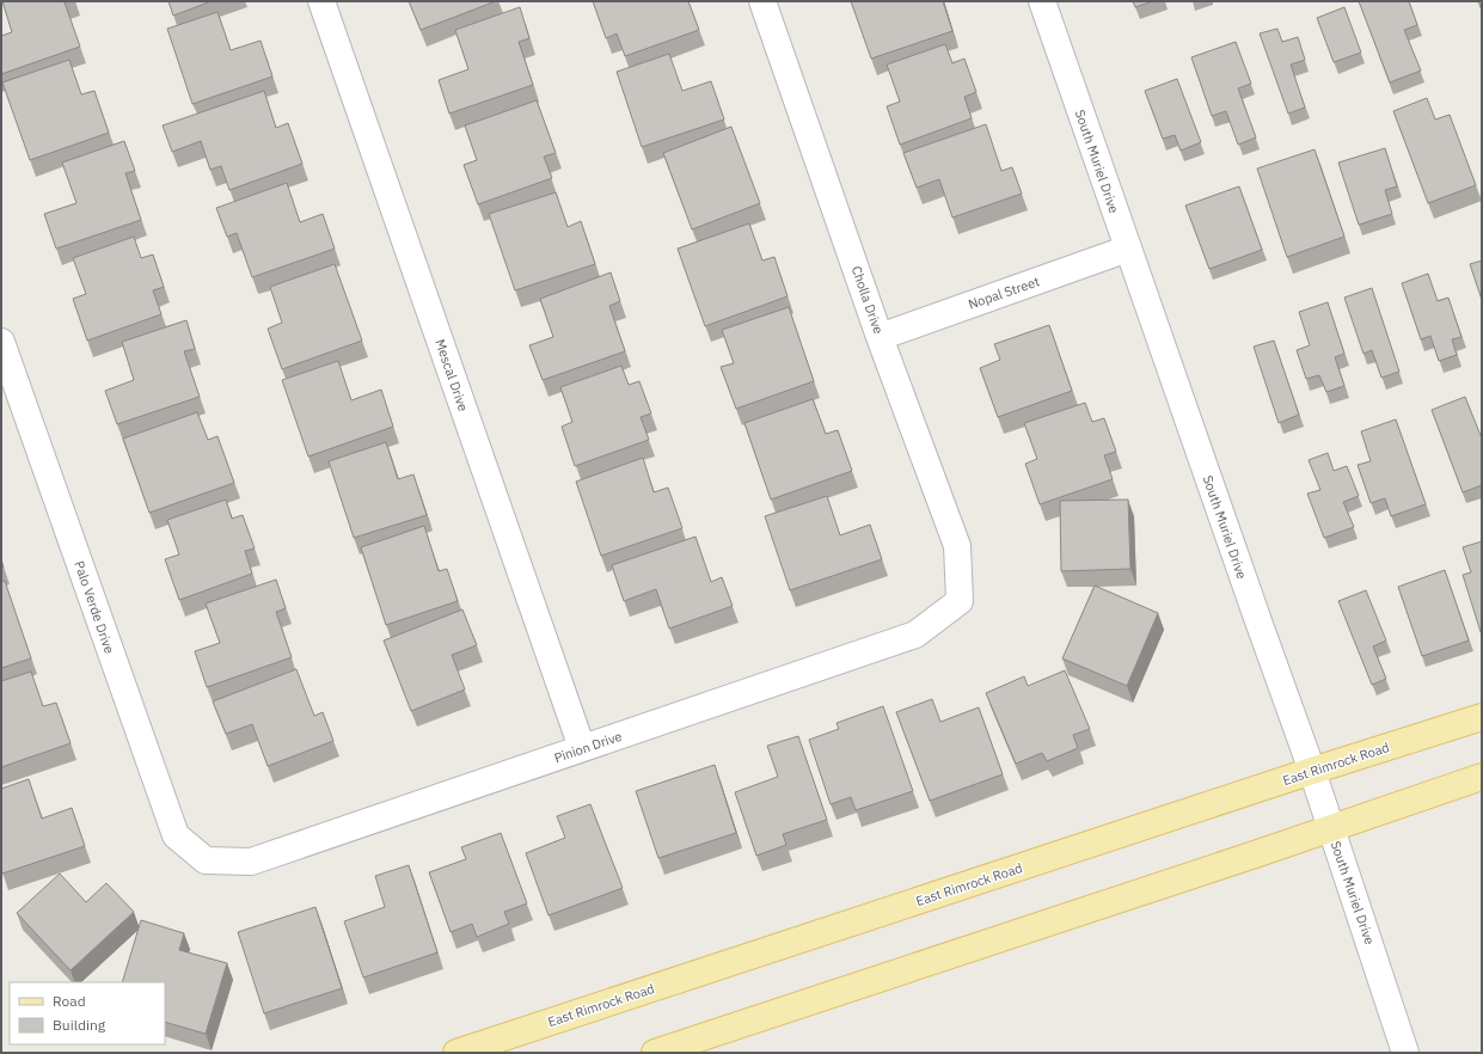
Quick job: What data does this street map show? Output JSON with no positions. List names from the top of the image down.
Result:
{
  "streets": {
    "main road": ["East Rimrock Road"],
    "street": [
      "South Muriel Drive",
      "Nopal Street",
      "Cholla Drive",
      "Mescal Drive",
      "Palo Verde Drive",
      "Pinion Drive"
    ]
  },
  "crossings": [
    ["South Muriel Drive", "Nopal Street"],
    ["South Muriel Drive", "East Rimrock Road"],
    ["Nopal Street", "Cholla Drive"],
    ["Cholla Drive", "Pinion Drive"],
    ["Mescal Drive", "Pinion Drive"],
    ["Palo Verde Drive", "Pinion Drive"]
  ],
  "legend": ["Road", "Building"]
}
